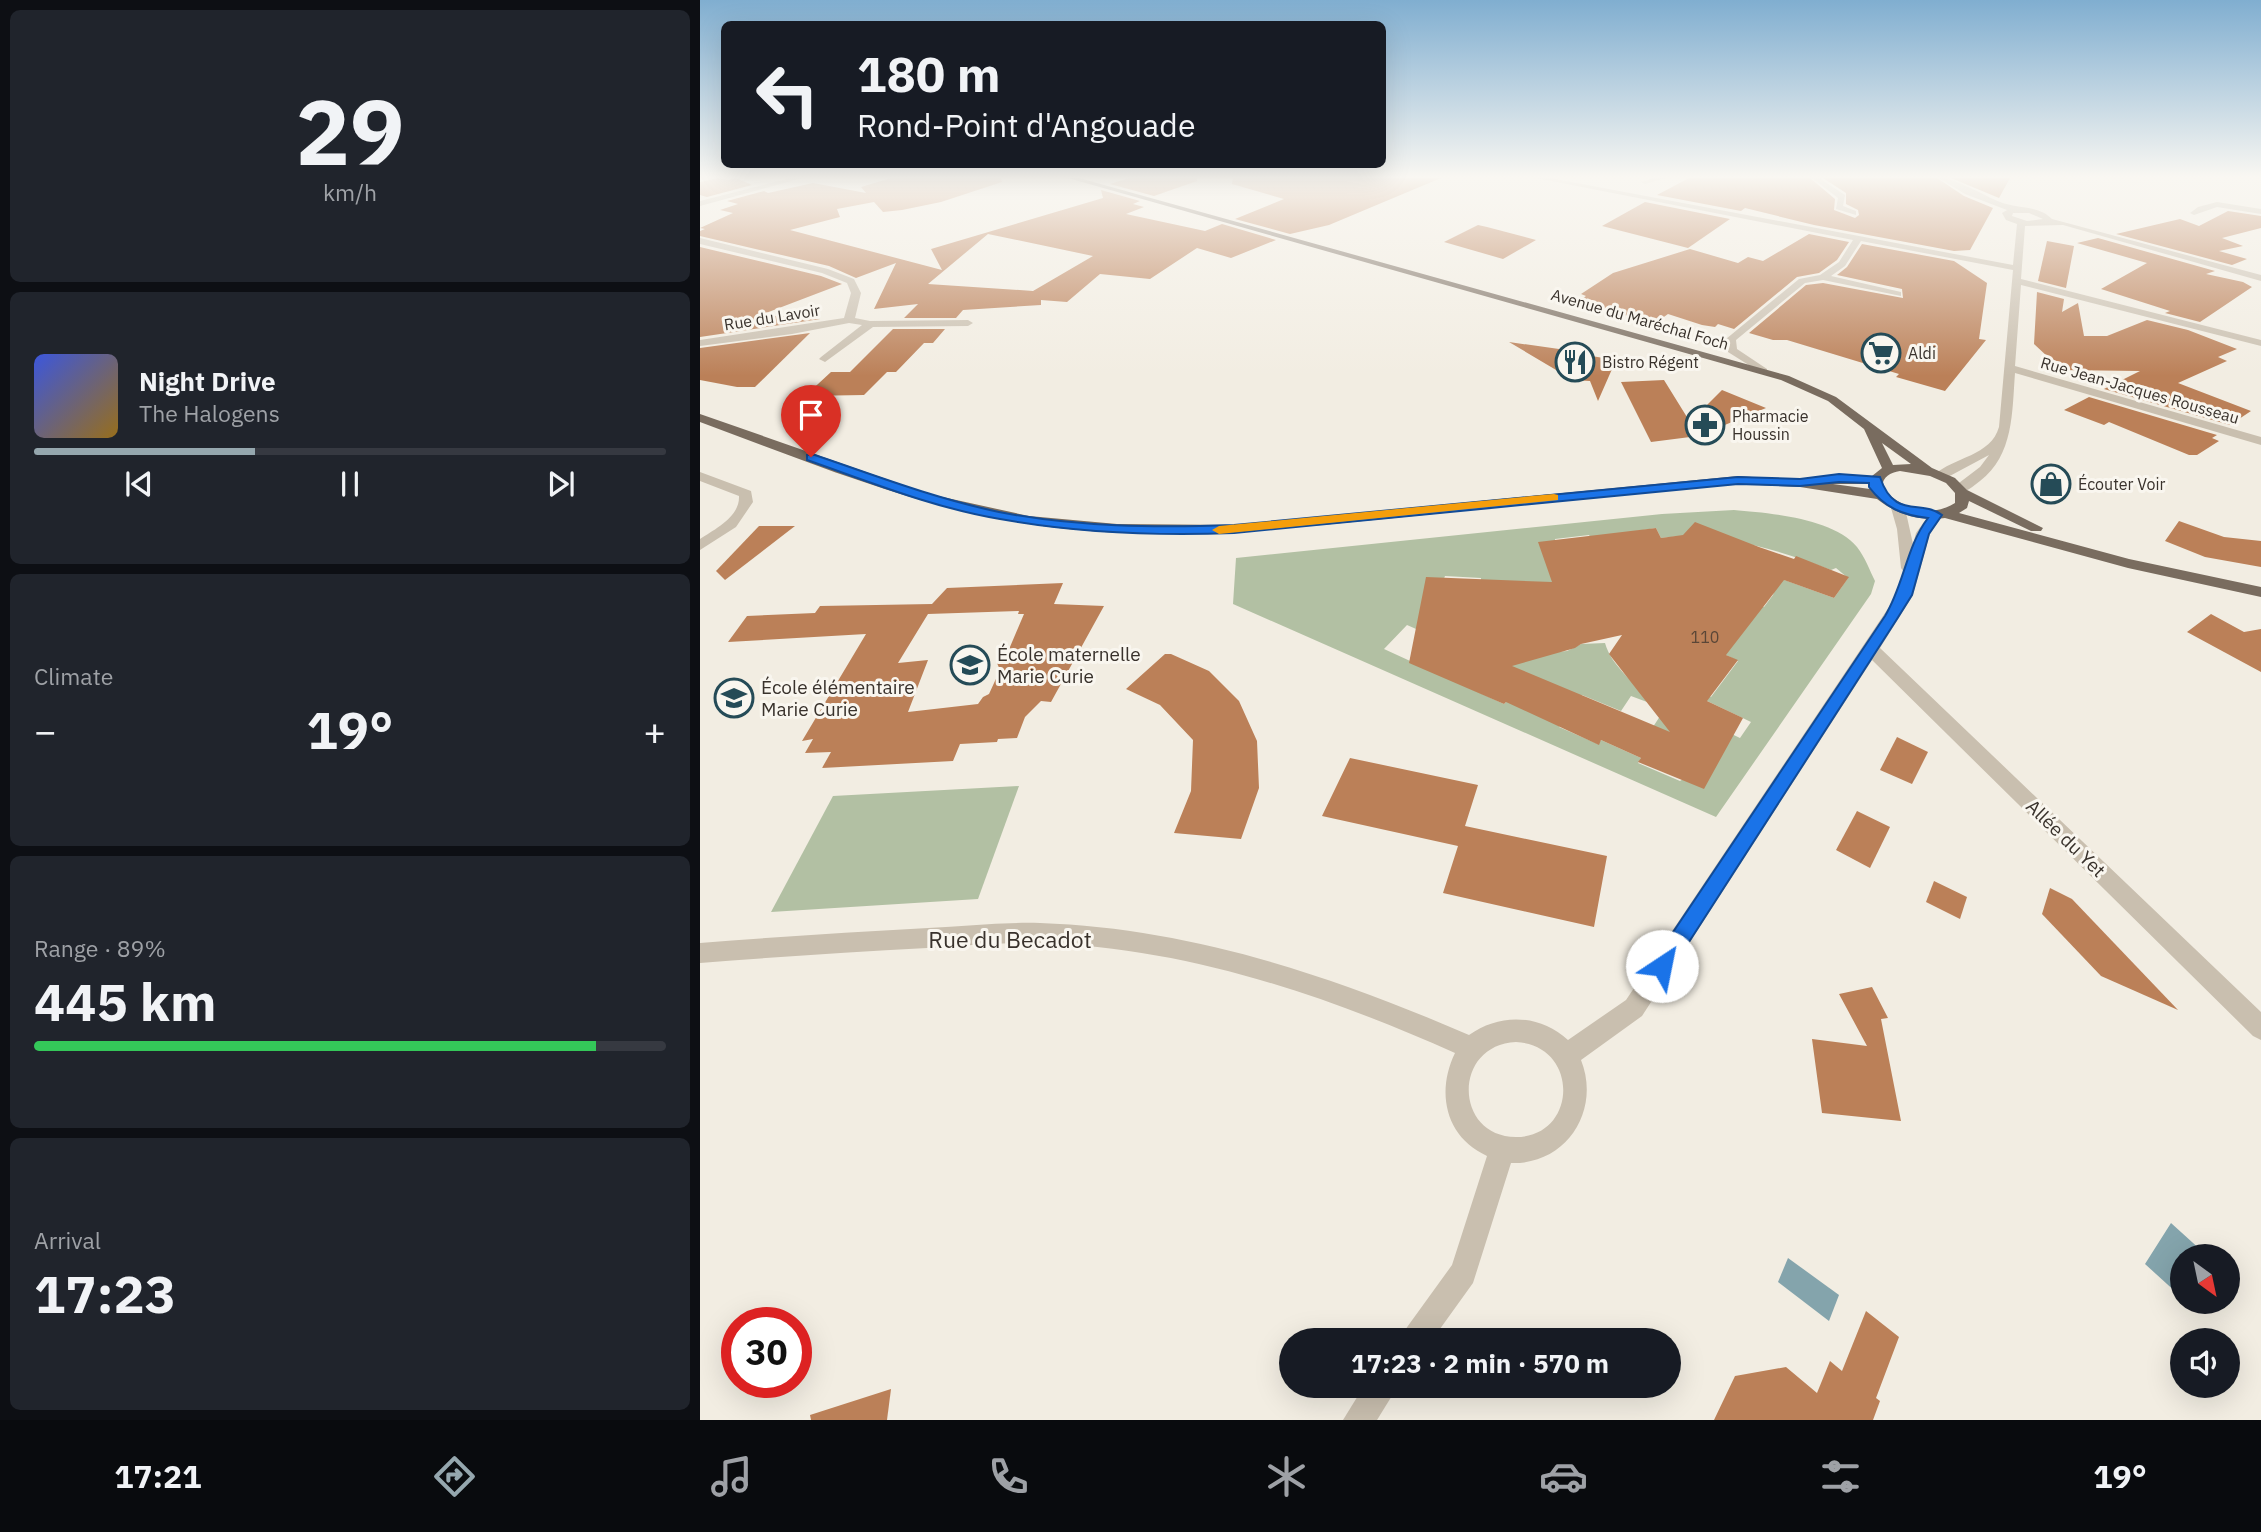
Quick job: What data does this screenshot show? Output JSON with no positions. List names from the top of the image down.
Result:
{
  "streets": {
    "main road": ["Avenue du Maréchal Foch"],
    "street": [
      "Rue du Lavoir",
      "Rue Jean-Jacques Rousseau",
      "Allée du Yet",
      "Rue du Becadot"
    ]
  },
  "places": {
    "supermarket": ["Aldi"],
    "restaurant": ["Bistro Régent"],
    "pharmacy": ["Pharmacie Houssin"],
    "shop": ["Écouter Voir"],
    "school or university": ["École maternelle Marie Curie", "École élémentaire Marie Curie"]
  },
  "house_numbers": ["110"],
  "north": "bottom right",
  "page": {
    "tile": [
      ["29", "km/h"],
      "Climate",
      ["Range · 89%", "445 km"],
      ["Arrival", "17:23"]
    ],
    "turn": ["180 m", "Rond-Point d'Angouade"],
    "song": ["Night Drive", "The Halogens"],
    "heat": ["−", "19°", "+"],
    "limit": "30",
    "trip": "17:23 · 2 min · 570 m",
    "tabs": ["17:21", "19°"]
  }
}
